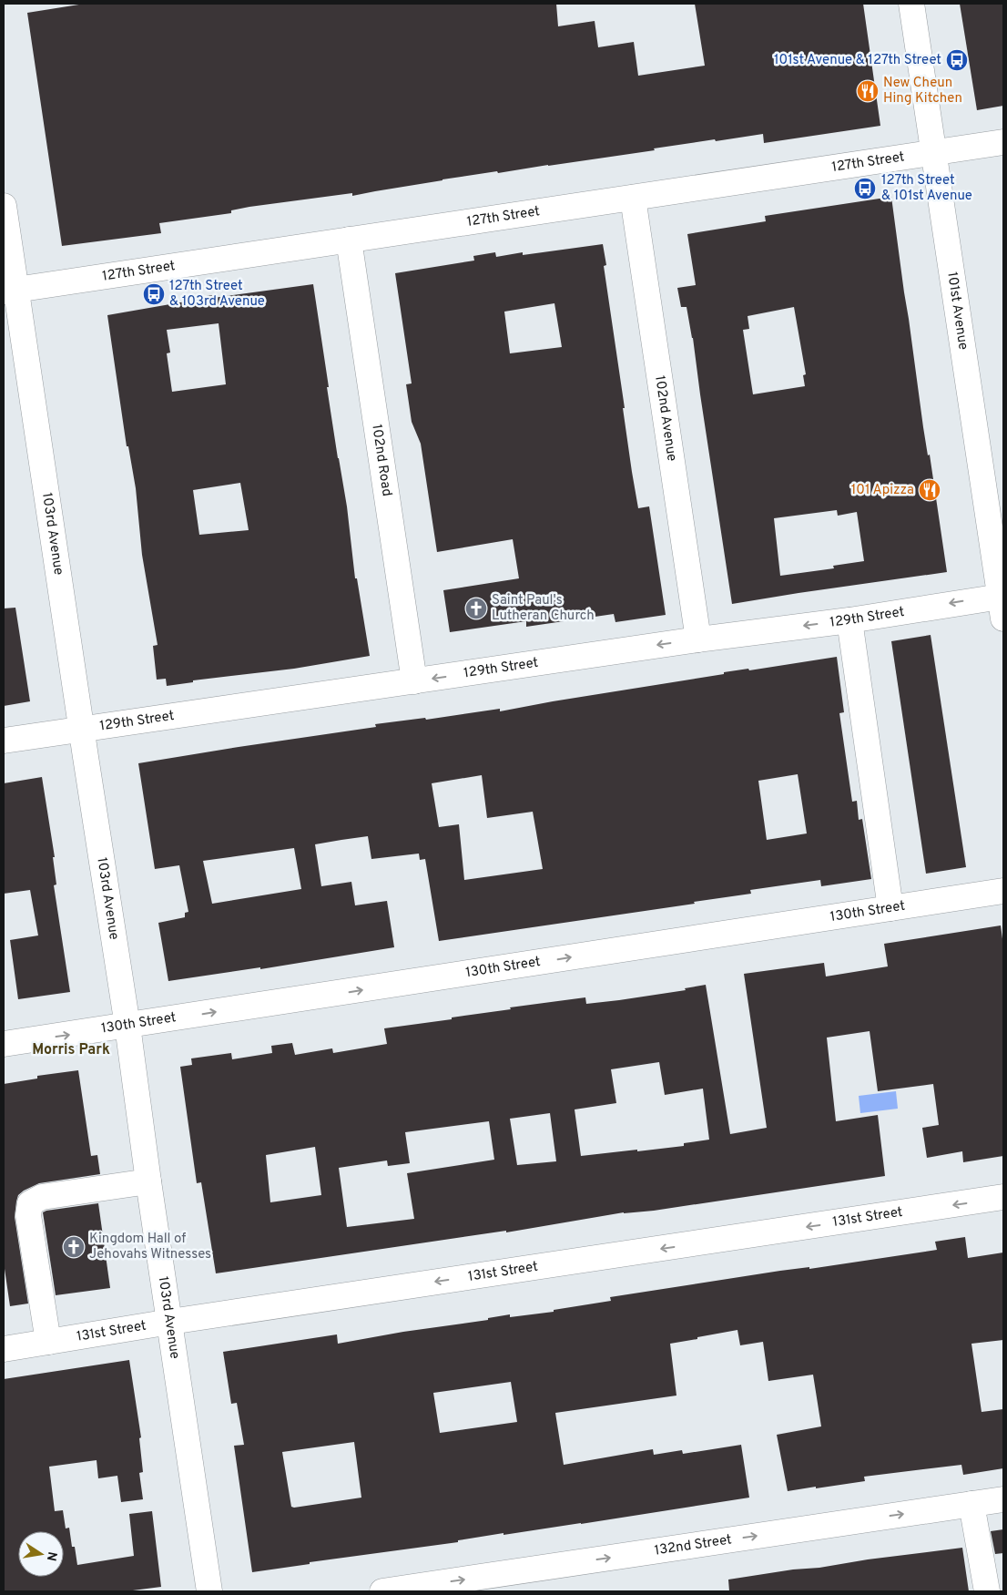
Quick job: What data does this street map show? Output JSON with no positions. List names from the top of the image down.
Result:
{
  "streets": {
    "street": [
      "127th Street",
      "101st Avenue",
      "102nd Avenue",
      "102nd Road",
      "103rd Avenue",
      "129th Street",
      "130th Street",
      "131st Street",
      "132nd Street"
    ]
  },
  "crossings": [
    ["127th Street", "101st Avenue"],
    ["127th Street", "102nd Avenue"],
    ["127th Street", "102nd Road"],
    ["127th Street", "103rd Avenue"],
    ["101st Avenue", "129th Street"],
    ["102nd Avenue", "129th Street"],
    ["102nd Road", "129th Street"],
    ["103rd Avenue", "129th Street"],
    ["103rd Avenue", "130th Street"],
    ["103rd Avenue", "131st Street"]
  ],
  "one_way": [
    "129th Street",
    "130th Street",
    "131st Street",
    "132nd Street"
  ],
  "districts": ["Morris Park"],
  "places": {
    "bus stop": ["101st Avenue & 127th Street", "127th Street & 101st Avenue", "127th Street & 103rd Avenue"],
    "restaurant": ["New Cheun Hing Kitchen", "101 Apizza"],
    "church": ["Saint Paul's Lutheran Church", "Kingdom Hall of Jehovahs Witnesses"]
  },
  "north": "right"
}
